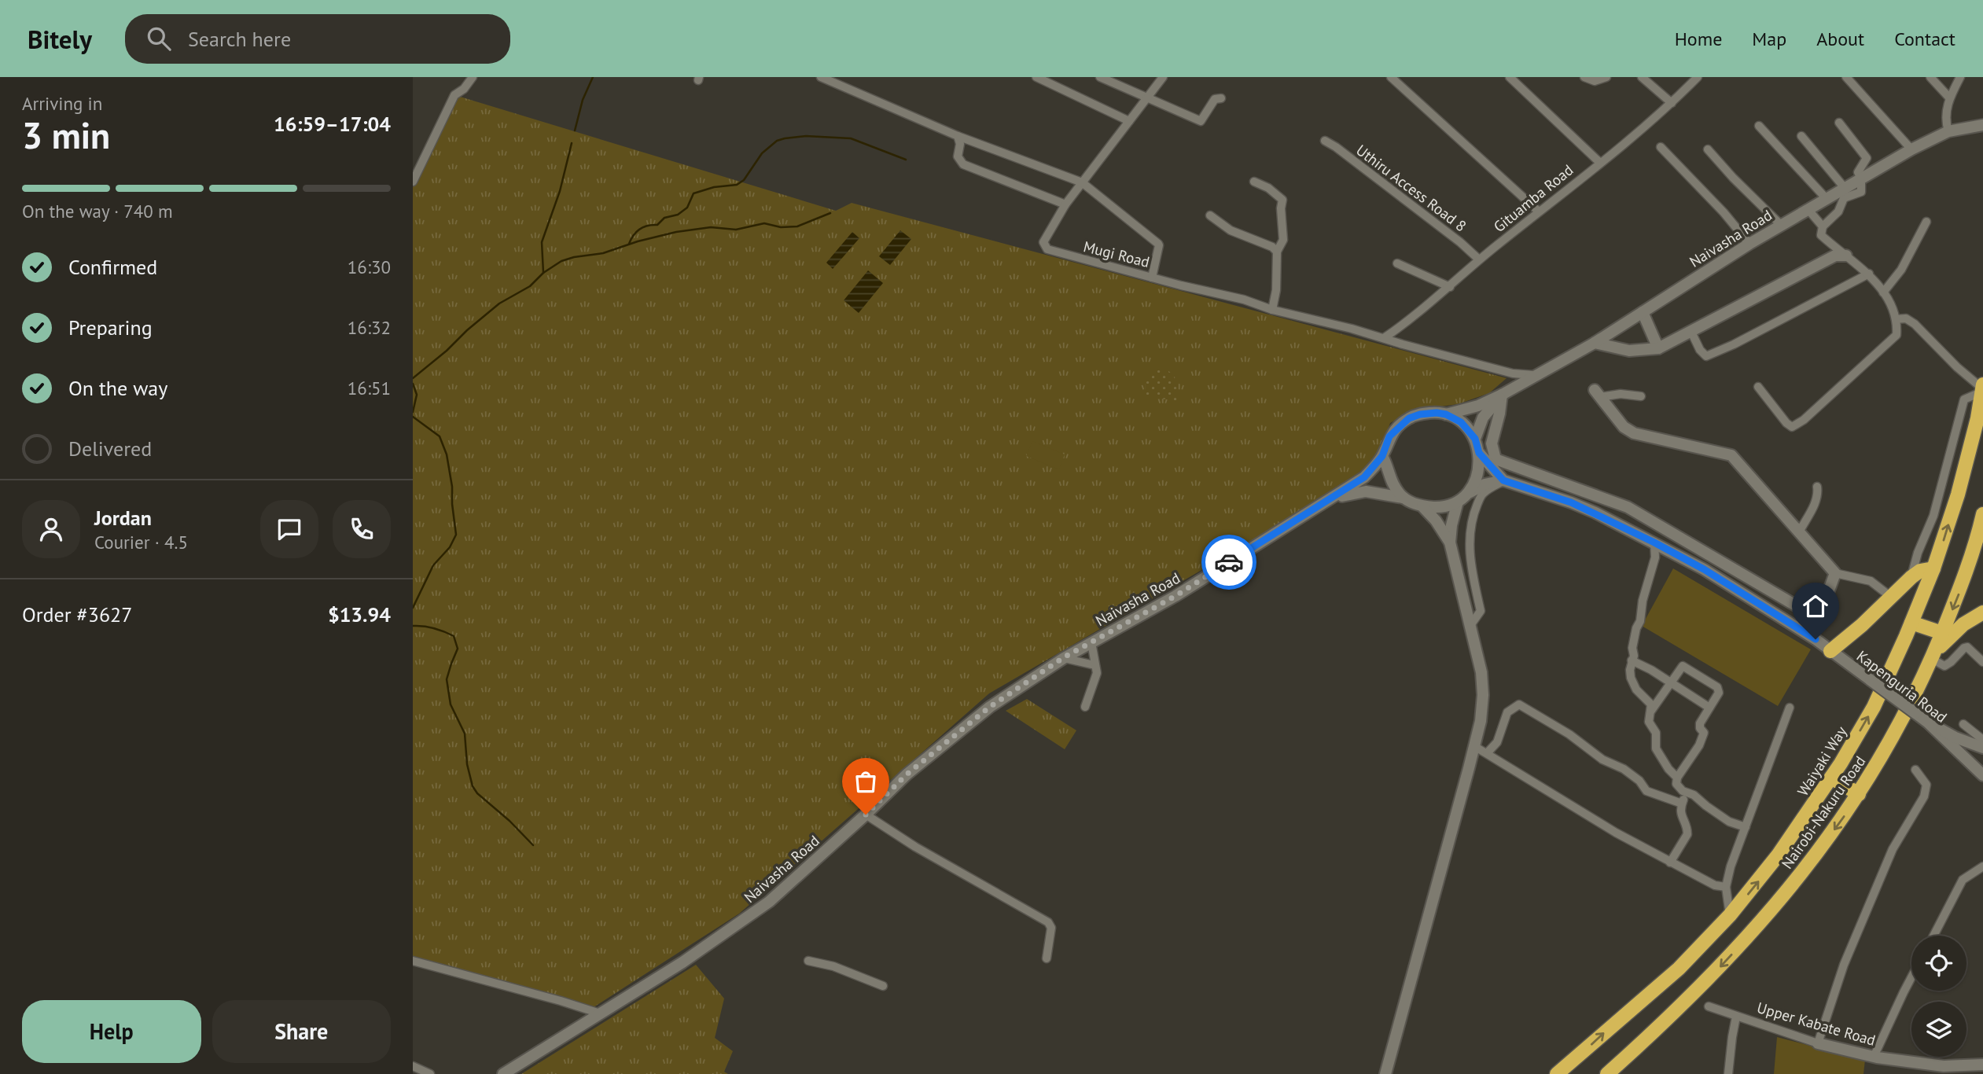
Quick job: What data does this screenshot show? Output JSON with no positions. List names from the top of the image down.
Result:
{
  "streets": {
    "highway": ["Waiyaki Way", "Nairobi-Nakuru Road"],
    "street": [
      "Uthiru Access Road 8",
      "Gituamba Road",
      "Naivasha Road",
      "Mugi Road",
      "Kapenguria Road",
      "Upper Kabate Road"
    ]
  },
  "crossings": [
    ["Uthiru Access Road 8", "Gituamba Road"],
    ["Gituamba Road", "Mugi Road"],
    ["Naivasha Road", "Mugi Road"]
  ],
  "one_way": ["Waiyaki Way", "Nairobi-Nakuru Road"],
  "page": {
    "header": "Bitely",
    "search": "Search here",
    "nav": [
      "Home",
      "Map",
      "About",
      "Contact"
    ],
    "heading": ["3 min", "Arriving in", "16:59–17:04"],
    "panel": [
      "Jordan",
      "Courier · 4.5",
      "Order #3627",
      "$13.94"
    ],
    "bar": "On the way · 740 m",
    "list": [
      ["Confirmed", "16:30"],
      ["Preparing", "16:32"],
      ["On the way", "16:51"],
      "Delivered"
    ],
    "buttons": ["Help", "Share"]
  }
}
